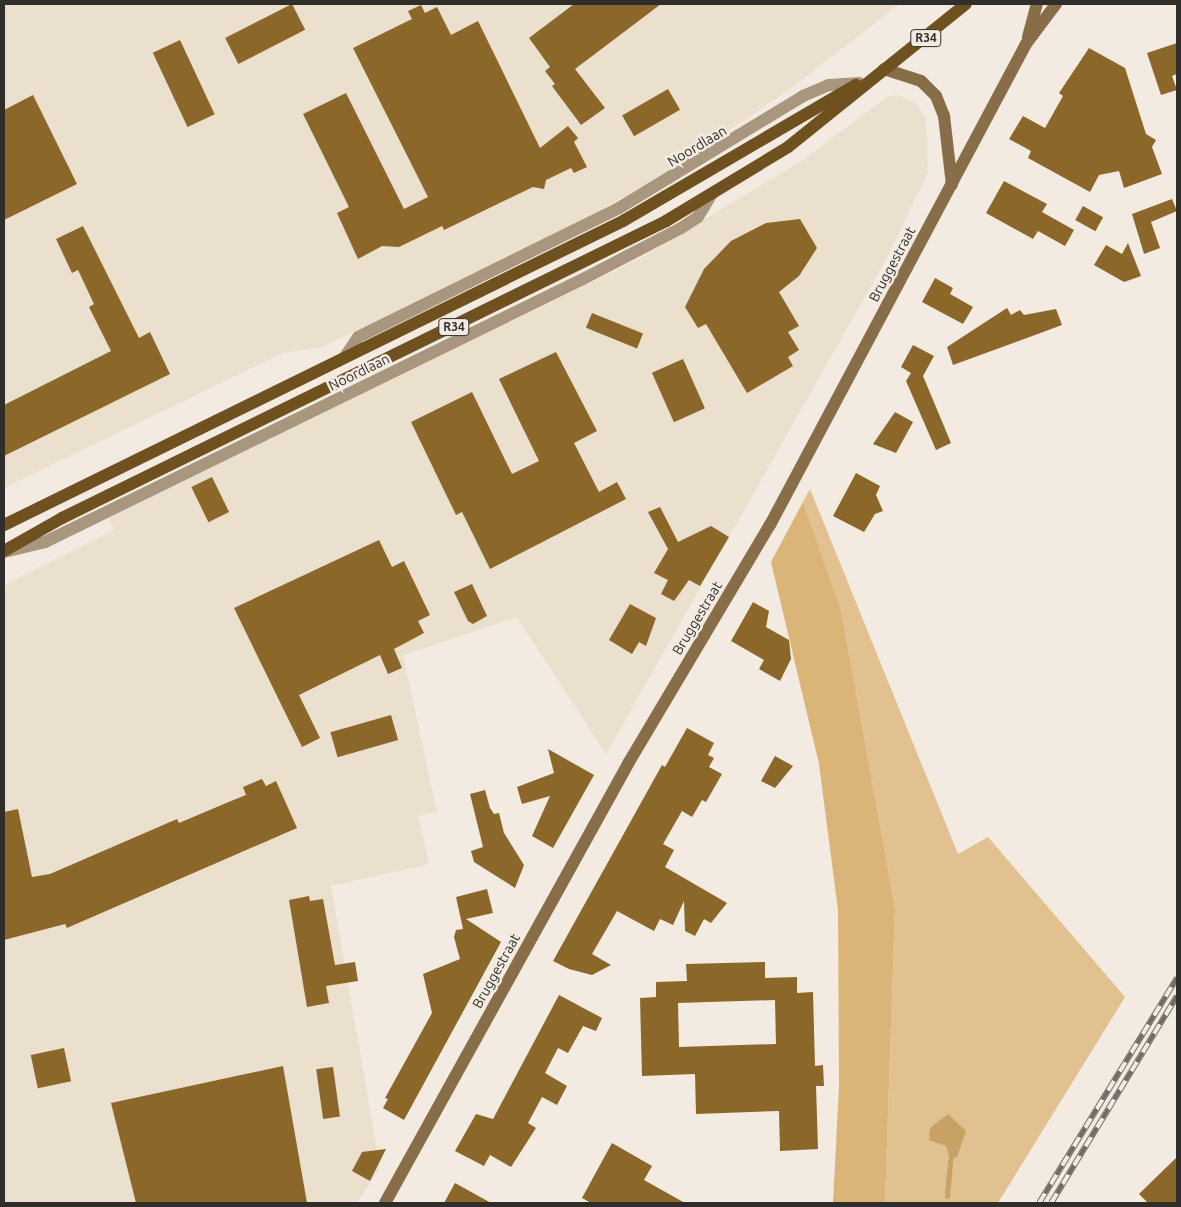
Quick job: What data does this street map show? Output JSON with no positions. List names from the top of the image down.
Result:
{
  "streets": {
    "main road": ["R34", "Noordlaan"],
    "street": ["Bruggestraat"]
  }
}
